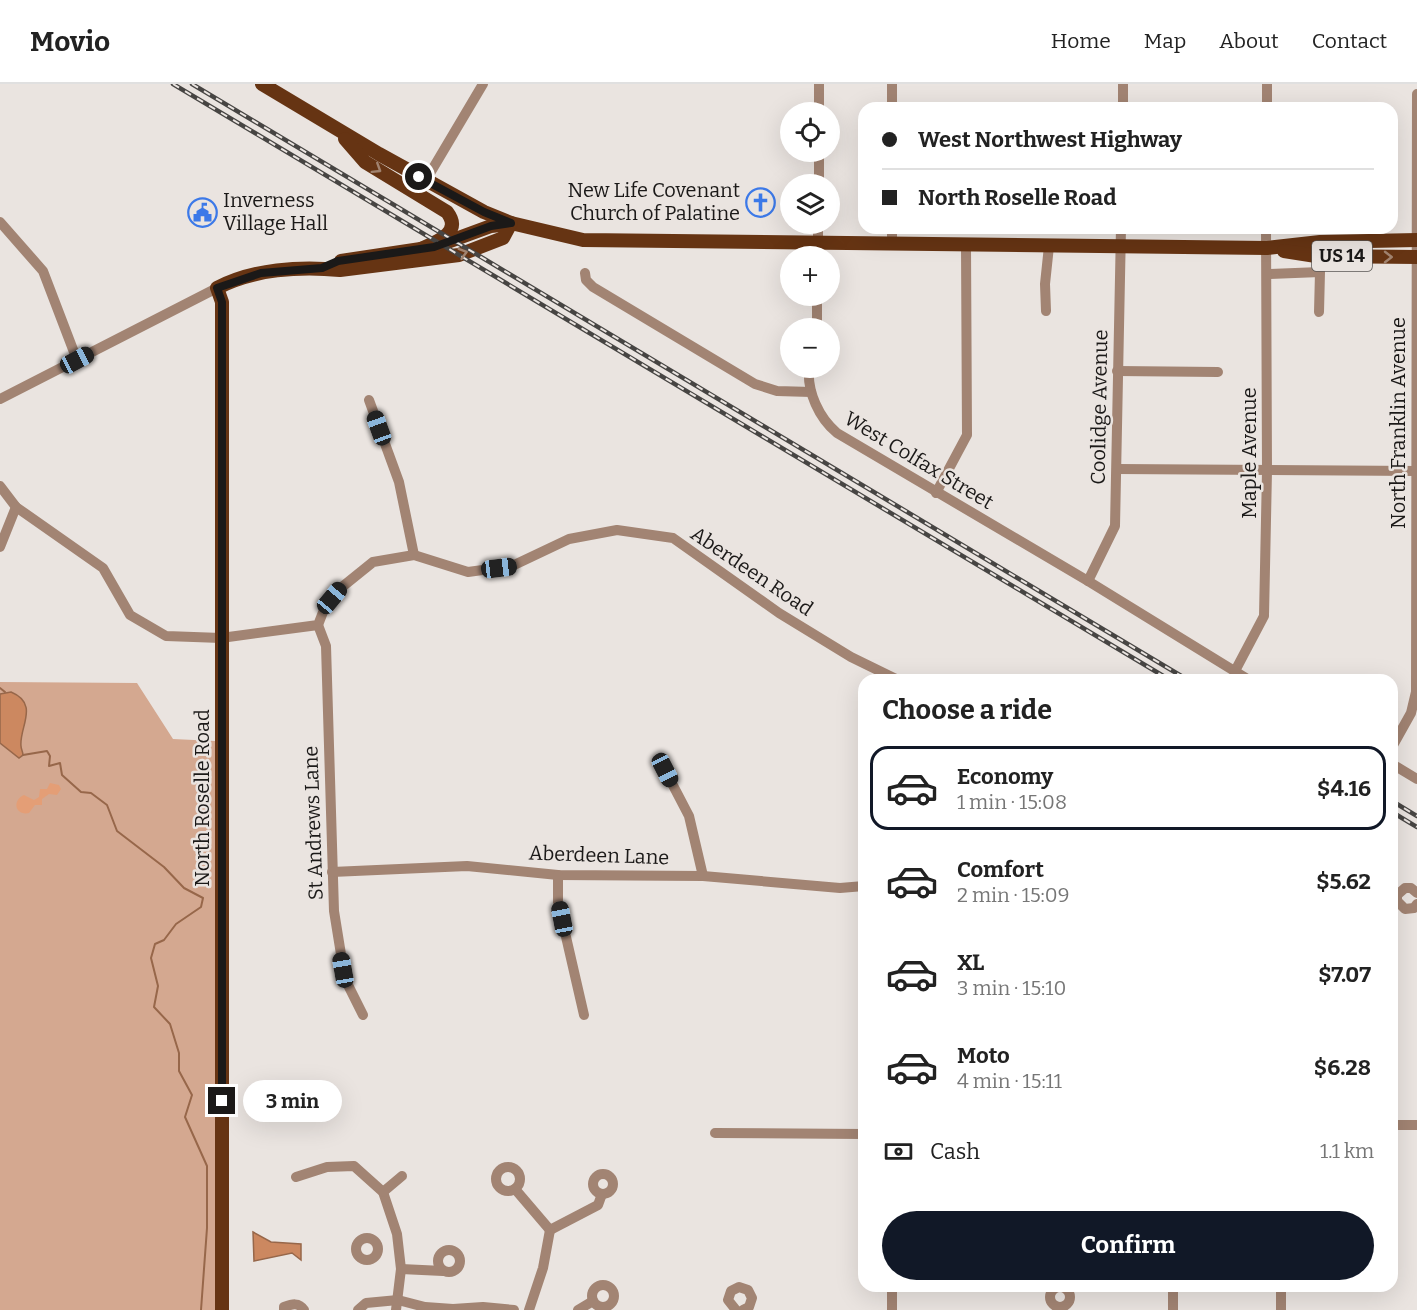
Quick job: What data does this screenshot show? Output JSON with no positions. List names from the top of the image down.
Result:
{
  "streets": {
    "main road": ["US 14", "North Roselle Road"],
    "street": [
      "Coolidge Avenue",
      "North Franklin Avenue",
      "Maple Avenue",
      "West Colfax Street",
      "Aberdeen Road",
      "St Andrews Lane",
      "Aberdeen Lane"
    ]
  },
  "crossings": [
    ["US 14", "Coolidge Avenue"],
    ["US 14", "North Franklin Avenue"],
    ["US 14", "Maple Avenue"],
    ["Coolidge Avenue", "West Colfax Street"],
    ["Maple Avenue", "West Colfax Street"],
    ["Aberdeen Road", "St Andrews Lane"],
    ["St Andrews Lane", "Aberdeen Lane"]
  ],
  "places": {
    "church": ["New Life Covenant Church of Palatine"],
    "public building": ["Inverness Village Hall"]
  },
  "page": {
    "header": "Movio",
    "nav": [
      "Home",
      "Map",
      "About",
      "Contact"
    ],
    "map_buttons": ["+", "−"],
    "banner": ["West Northwest Highway", "North Roselle Road"],
    "heading": "Choose a ride",
    "list": [
      {
        "name": "Economy",
        "note": "1 min · 15:08",
        "value": "$4.16"
      },
      {
        "name": "Comfort",
        "note": "2 min · 15:09",
        "value": "$5.62"
      },
      {
        "name": "XL",
        "note": "3 min · 15:10",
        "value": "$7.07"
      },
      {
        "name": "Moto",
        "note": "4 min · 15:11",
        "value": "$6.28"
      }
    ],
    "bubble": "3 min",
    "pay": ["Cash", "1.1 km"],
    "buttons": "Confirm"
  }
}
